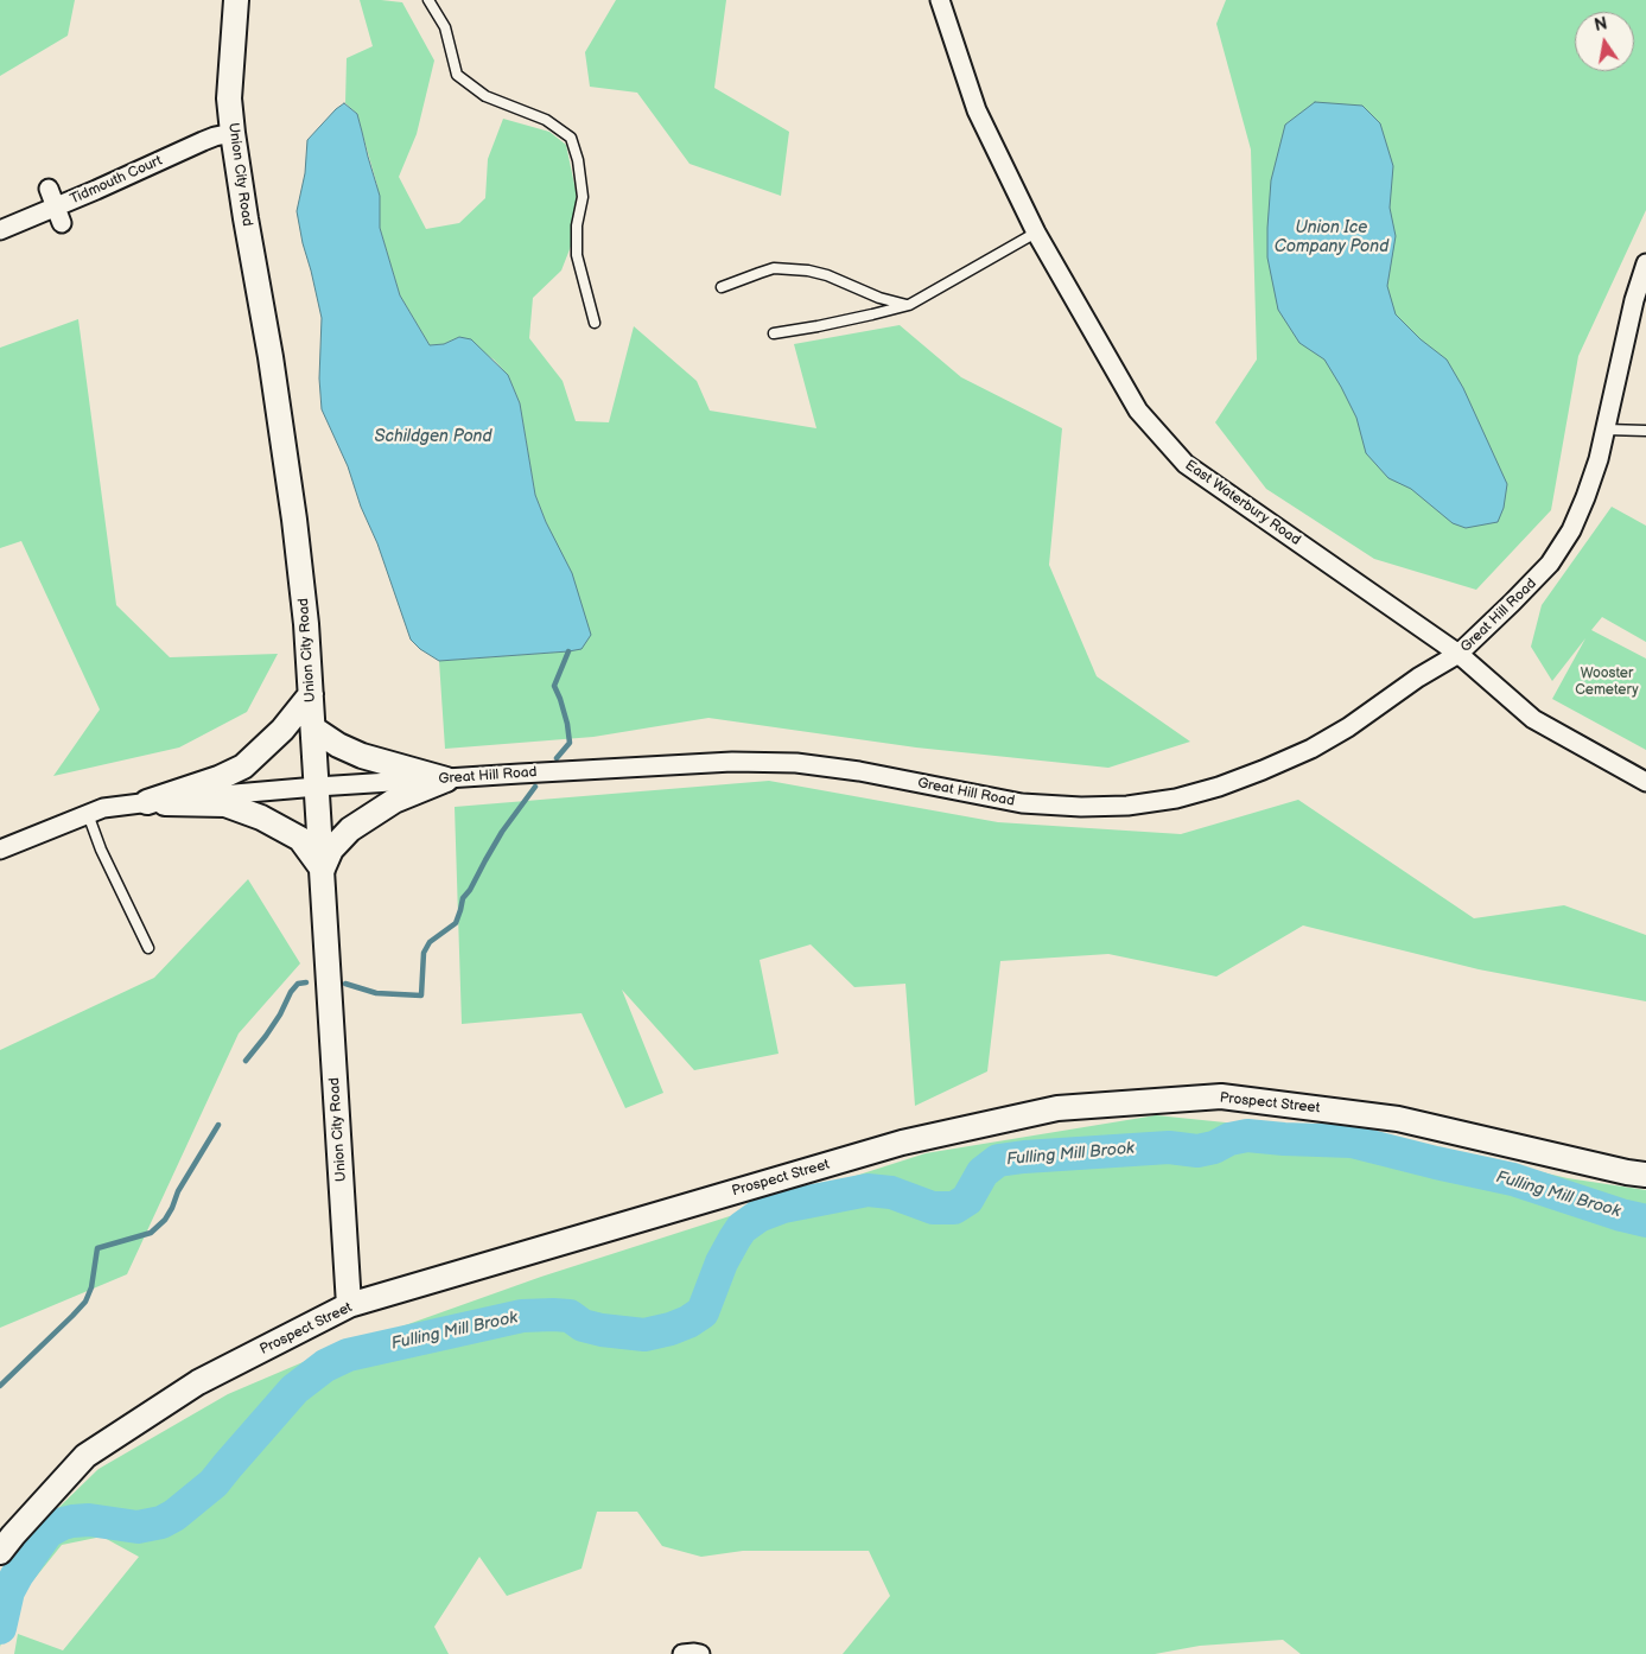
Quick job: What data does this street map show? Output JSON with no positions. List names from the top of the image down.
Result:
{
  "streets": {
    "main road": ["Union City Road", "Prospect Street"],
    "street": ["Tidmouth Court", "East Waterbury Road", "Great Hill Road"]
  },
  "crossings": [
    ["Union City Road", "Tidmouth Court"],
    ["Union City Road", "Great Hill Road"],
    ["Union City Road", "Prospect Street"],
    ["East Waterbury Road", "Great Hill Road"]
  ],
  "water": ["Union Ice Company Pond", "Schildgen Pond", "Fulling Mill Brook"],
  "parks": ["Wooster Cemetery"],
  "north": "top"
}
